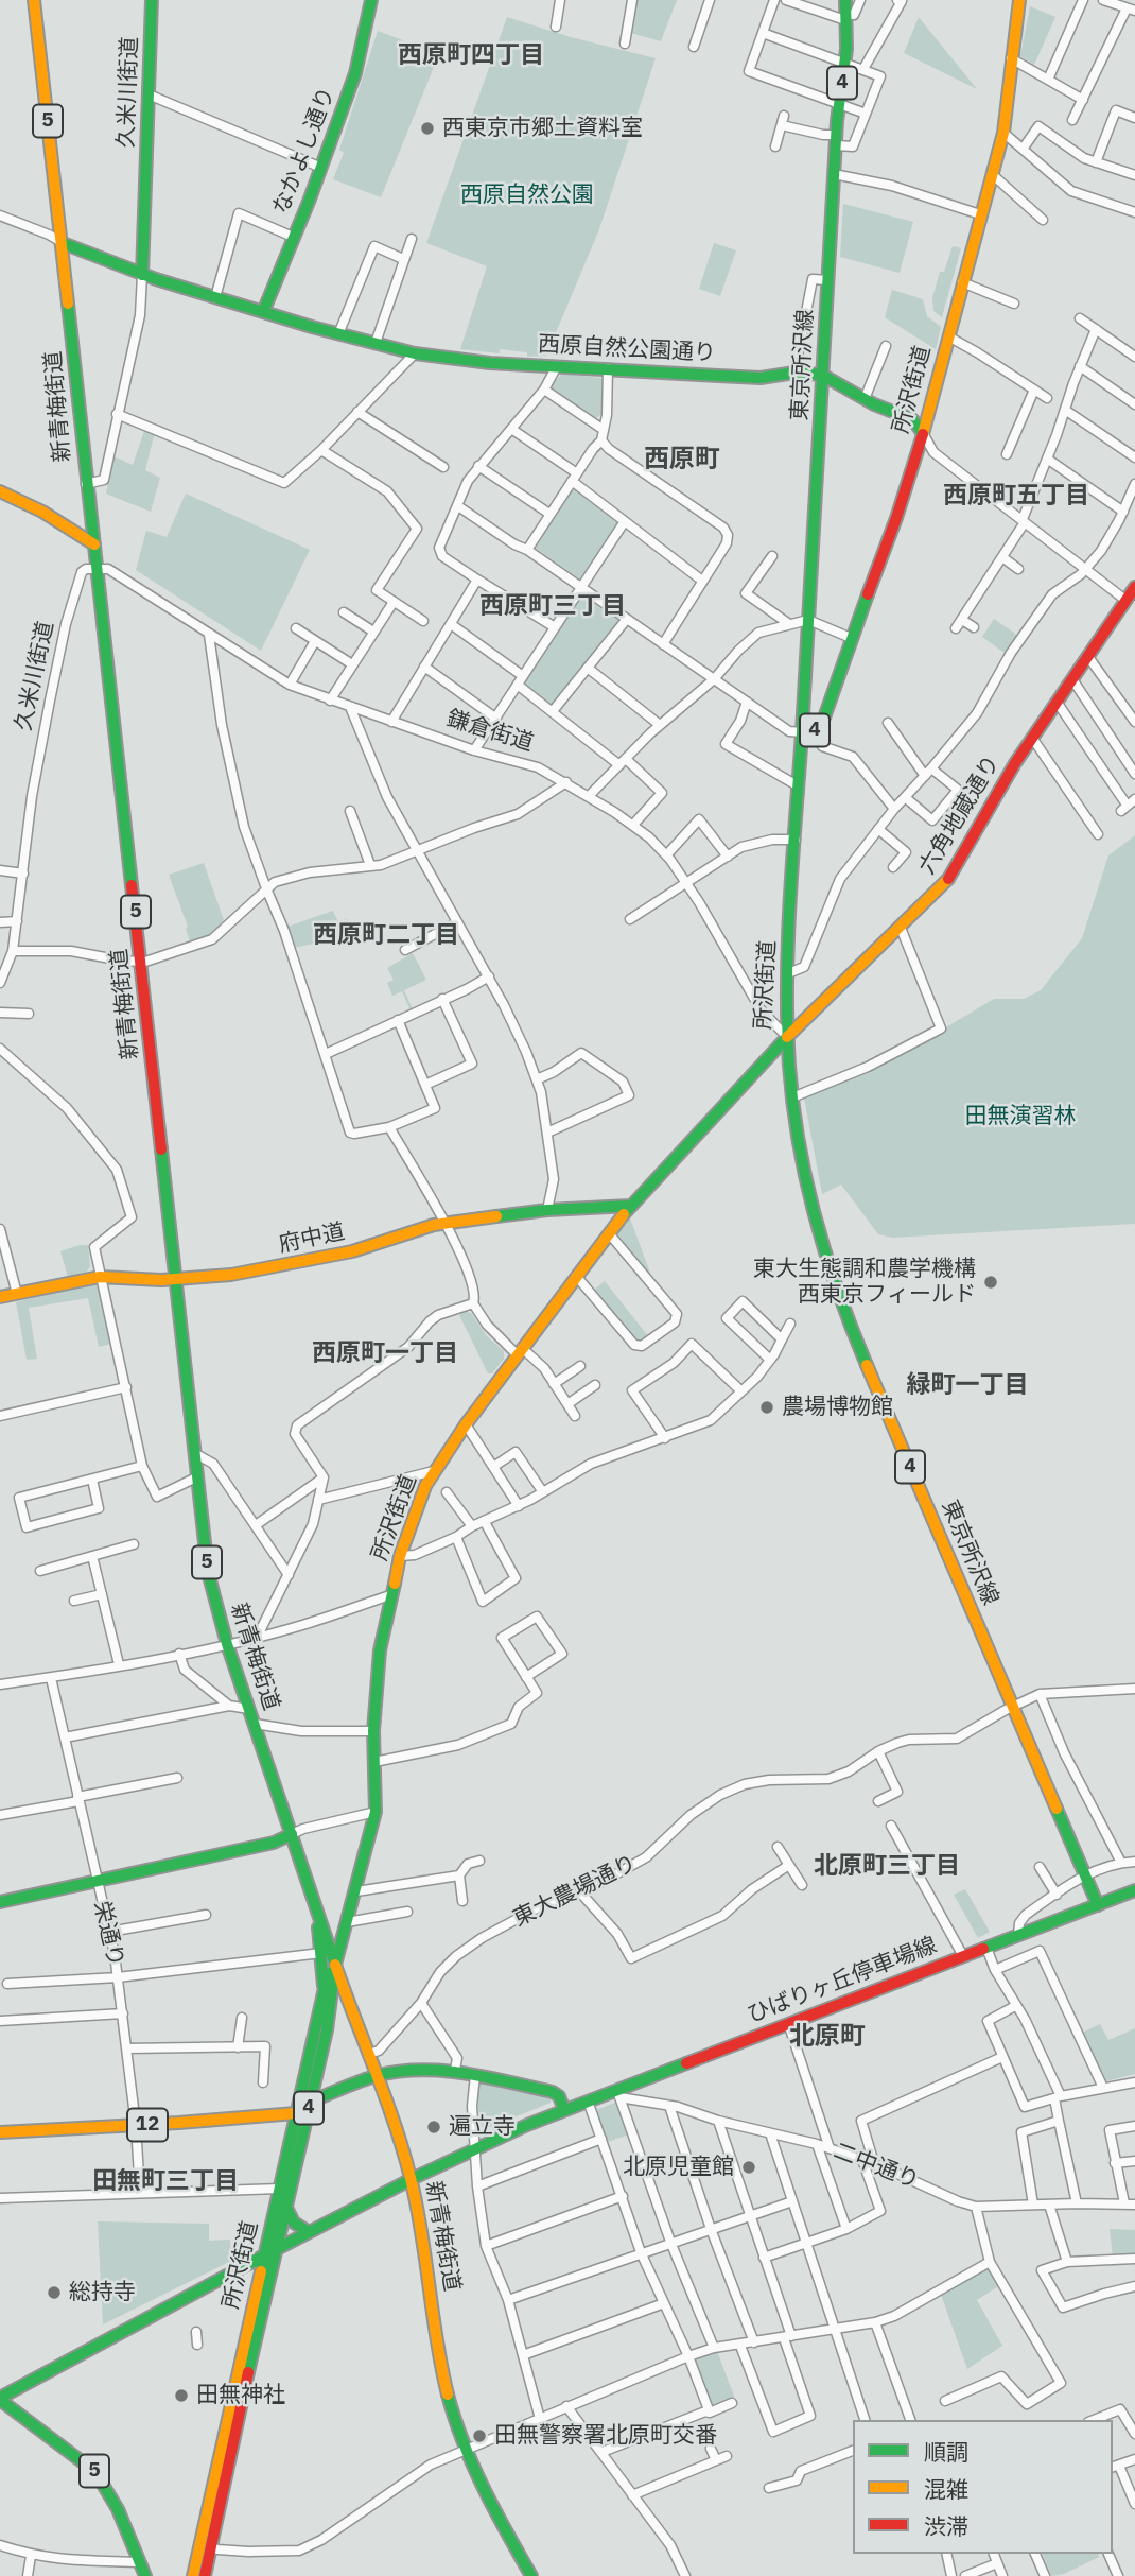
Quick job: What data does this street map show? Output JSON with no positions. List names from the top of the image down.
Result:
{
  "streets": {
    "main road": [
      "4",
      "久米川街道",
      "5",
      "なかよし通り",
      "西原自然公園通り",
      "東京所沢線",
      "所沢街道",
      "新青梅街道",
      "六角地蔵通り",
      "府中道",
      "ひばりヶ丘停車場線",
      "12"
    ],
    "street": [
      "鎌倉街道",
      "東大農場通り",
      "栄通り",
      "二中通り"
    ]
  },
  "crossings": [
    ["4", "東京所沢線"],
    ["4", "所沢街道"],
    ["久米川街道", "西原自然公園通り"],
    ["久米川街道", "新青梅街道"],
    ["久米川街道", "鎌倉街道"],
    ["5", "ひばりヶ丘停車場線"],
    ["なかよし通り", "西原自然公園通り"],
    ["西原自然公園通り", "東京所沢線"],
    ["西原自然公園通り", "所沢街道"],
    ["西原自然公園通り", "新青梅街道"],
    ["西原自然公園通り", "六角地蔵通り"],
    ["東京所沢線", "所沢街道"],
    ["東京所沢線", "鎌倉街道"],
    ["東京所沢線", "六角地蔵通り"],
    ["東京所沢線", "東大農場通り"],
    ["東京所沢線", "ひばりヶ丘停車場線"],
    ["所沢街道", "新青梅街道"],
    ["所沢街道", "鎌倉街道"],
    ["所沢街道", "六角地蔵通り"],
    ["所沢街道", "府中道"],
    ["所沢街道", "ひばりヶ丘停車場線"],
    ["所沢街道", "12"],
    ["新青梅街道", "鎌倉街道"],
    ["新青梅街道", "府中道"],
    ["新青梅街道", "東大農場通り"],
    ["新青梅街道", "ひばりヶ丘停車場線"],
    ["鎌倉街道", "六角地蔵通り"],
    ["栄通り", "12"],
    ["ひばりヶ丘停車場線", "二中通り"]
  ],
  "districts": [
    "西原町四丁目",
    "西原町",
    "西原町五丁目",
    "西原町三丁目",
    "西原町二丁目",
    "西原町一丁目",
    "緑町一丁目",
    "北原町三丁目",
    "北原町",
    "田無町三丁目"
  ],
  "parks": ["西原自然公園", "田無演習林"],
  "places": [
    "西東京市郷土資料室",
    "東大生態調和農学機構 西東京フィールド",
    "農場博物館",
    "遍立寺",
    "北原児童館",
    "総持寺",
    "田無神社",
    "田無警察署北原町交番"
  ],
  "legend": ["順調", "混雑", "渋滞"]
}
